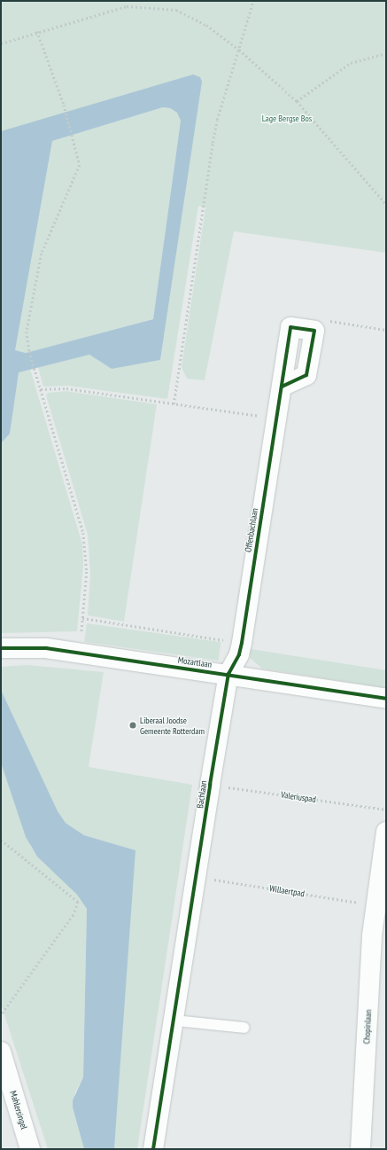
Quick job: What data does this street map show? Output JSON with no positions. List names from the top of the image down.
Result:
{
  "streets": {
    "street": [
      "Offenbachlaan",
      "Mozartlaan",
      "Bachlaan",
      "Chopinlaan",
      "Mahlersingel"
    ],
    "path": ["Valeriuspad", "Willaertpad"]
  },
  "crossings": [
    ["Offenbachlaan", "Mozartlaan"],
    ["Offenbachlaan", "Bachlaan"],
    ["Mozartlaan", "Bachlaan"],
    ["Bachlaan", "Valeriuspad"],
    ["Bachlaan", "Willaertpad"],
    ["Willaertpad", "Chopinlaan"]
  ],
  "parks": ["Lage Bergse Bos"],
  "places": ["Liberaal Joodse Gemeente Rotterdam"]
}
